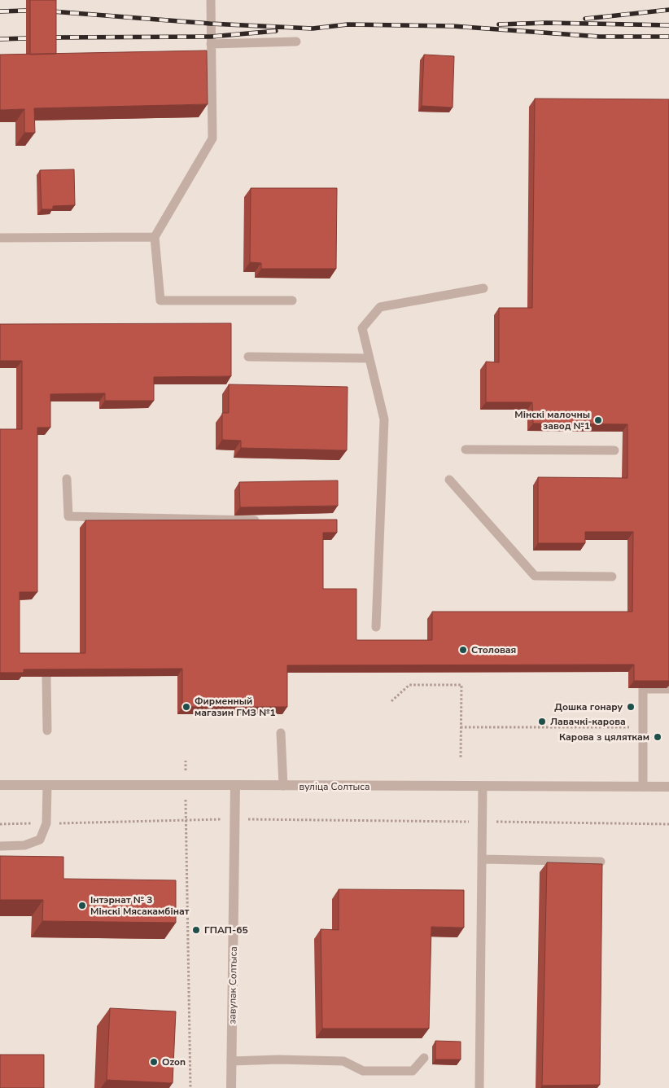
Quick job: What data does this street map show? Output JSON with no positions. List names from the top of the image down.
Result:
{
  "streets": {
    "street": ["вуліца Солтыса", "завулак Солтыса"]
  },
  "crossings": [
    ["вуліца Солтыса", "завулак Солтыса"]
  ],
  "places": [
    "Мінскі малочны завод №1",
    "Столовая",
    "Фирменный магазин ГМЗ №1",
    "Дошка гонару",
    "Лавачкі-карова",
    "Карова з цяляткам",
    "Інтэрнат № 3 Мінскі Мясакамбінат",
    "ГПАП-65",
    "Ozon"
  ]
}
